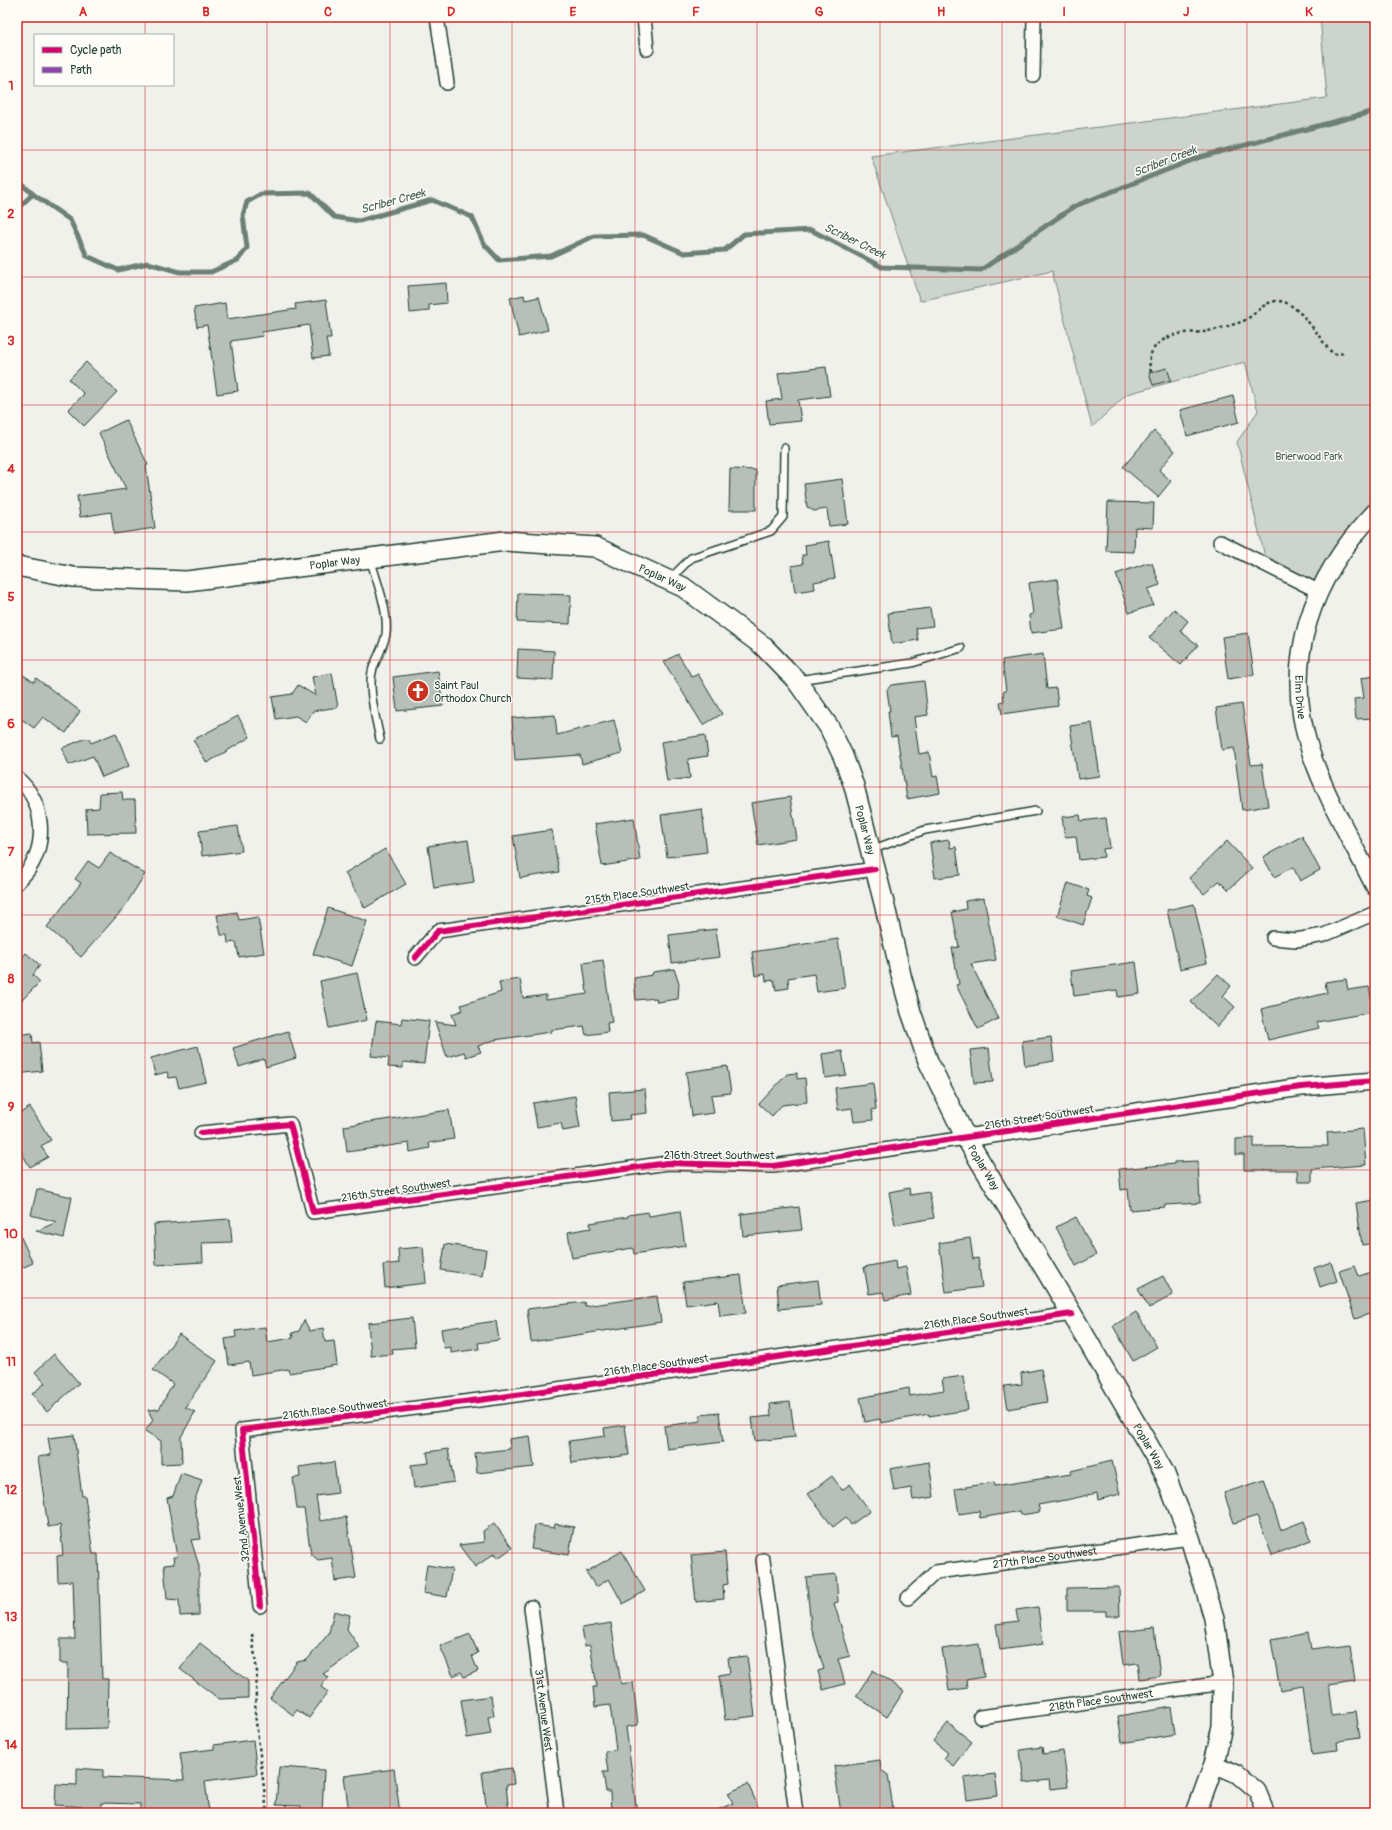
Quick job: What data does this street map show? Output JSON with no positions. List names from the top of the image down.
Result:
{
  "streets": {
    "main road": ["Poplar Way"],
    "street": [
      "Elm Drive",
      "215th Place Southwest",
      "216th Street Southwest",
      "216th Place Southwest",
      "32nd Avenue West",
      "217th Place Southwest",
      "218th Place Southwest",
      "31st Avenue West"
    ]
  },
  "crossings": [
    ["Poplar Way", "215th Place Southwest"],
    ["Poplar Way", "216th Street Southwest"],
    ["Poplar Way", "216th Place Southwest"],
    ["Poplar Way", "217th Place Southwest"],
    ["Poplar Way", "218th Place Southwest"],
    ["216th Place Southwest", "32nd Avenue West"]
  ],
  "water": ["Scriber Creek"],
  "parks": ["Brierwood Park"],
  "places": {
    "church": ["Saint Paul Orthodox Church"]
  },
  "legend": ["Cycle path", "Path"],
  "grid": {
    "columns": [
      "A",
      "B",
      "C",
      "D",
      "E",
      "F",
      "G",
      "H",
      "I",
      "J",
      "K"
    ],
    "rows": [
      "1",
      "2",
      "3",
      "4",
      "5",
      "6",
      "7",
      "8",
      "9",
      "10",
      "11",
      "12",
      "13",
      "14"
    ]
  }
}
